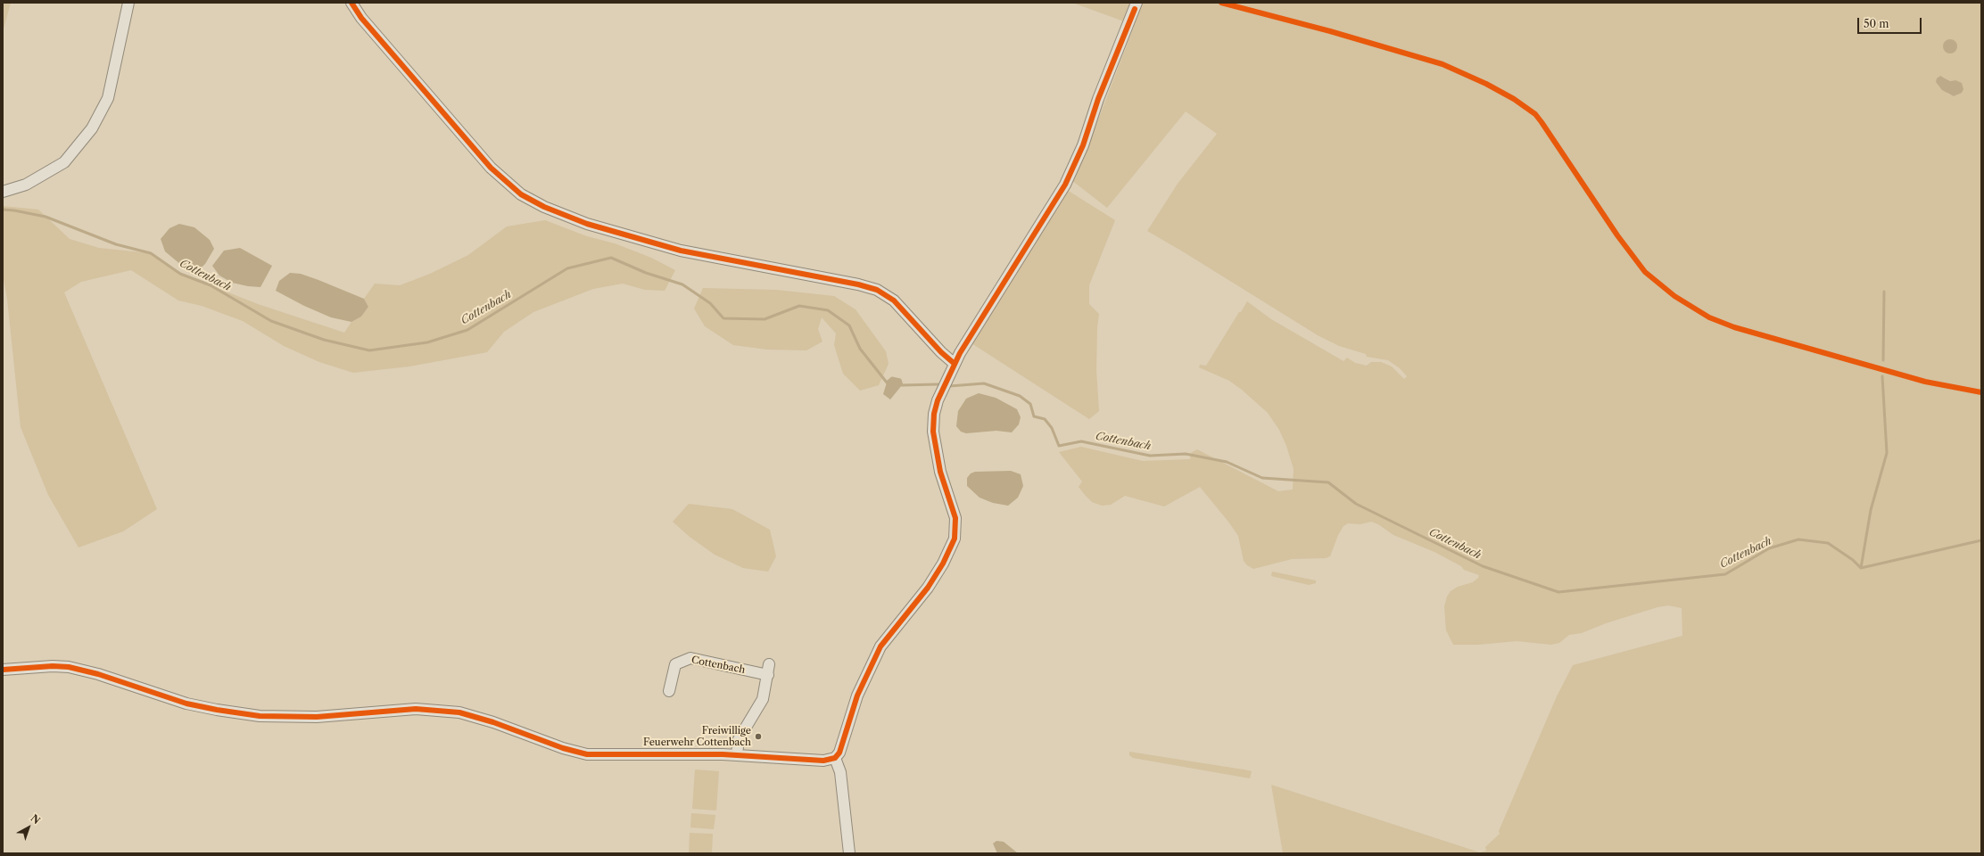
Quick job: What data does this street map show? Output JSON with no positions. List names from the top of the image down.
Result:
{
  "streets": {
    "street": ["Cottenbach"]
  },
  "water": ["Cottenbach"],
  "places": ["Freiwillige Feuerwehr Cottenbach"],
  "scale_bar": "50 m",
  "north": "top right"
}
